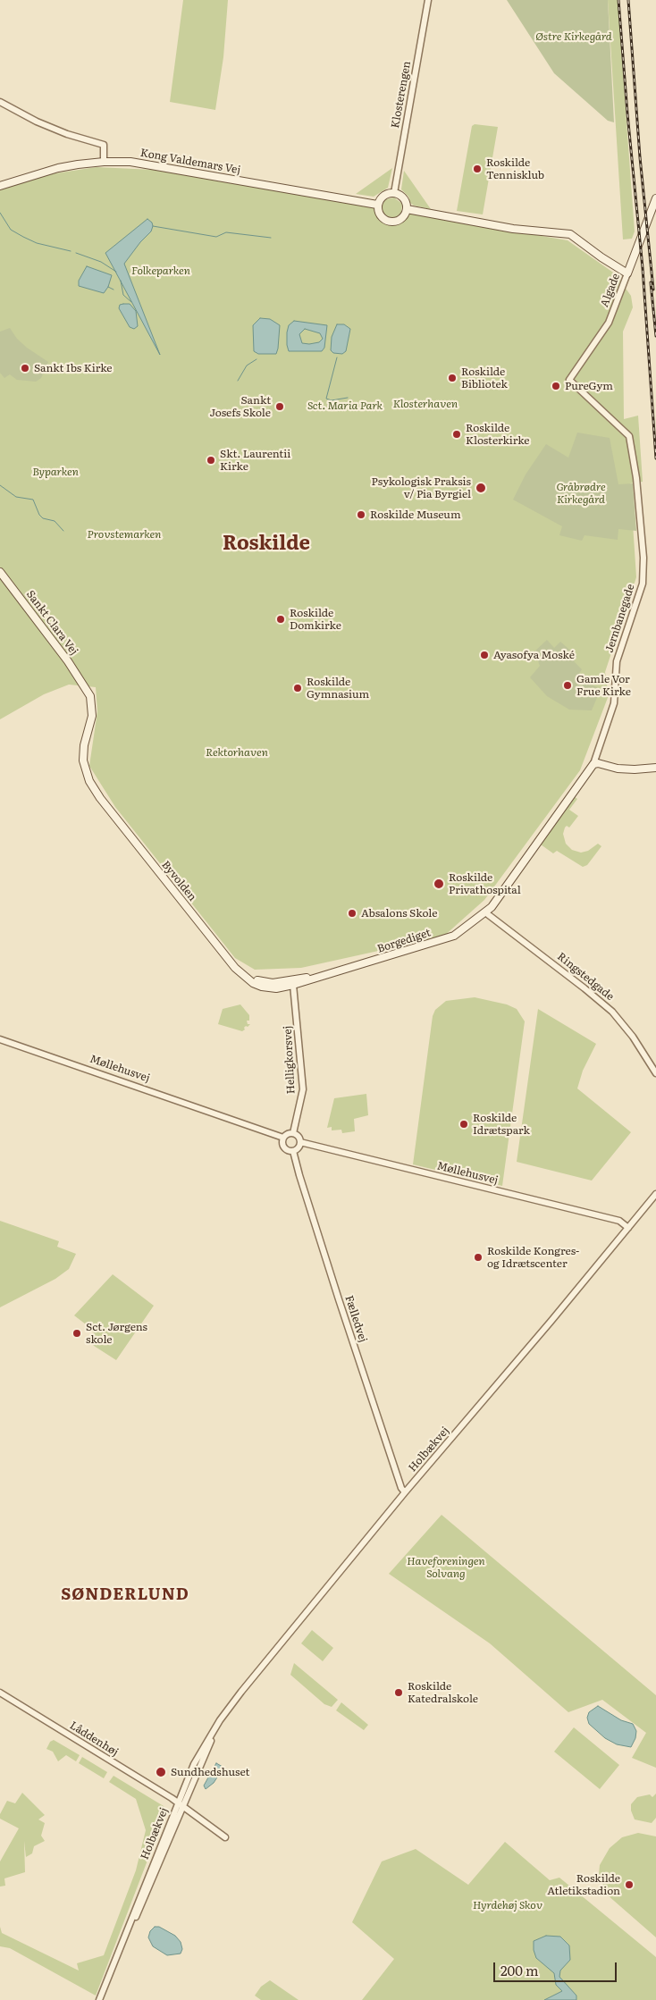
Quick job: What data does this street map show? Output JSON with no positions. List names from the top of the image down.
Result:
{
  "streets": {
    "main road": [
      "Kong Valdemars Vej",
      "Algade",
      "Jernbanegade",
      "Sankt Clara Vej",
      "Byvolden",
      "Borgediget"
    ],
    "street": [
      "Klosterengen",
      "Ringstedgade",
      "Helligkorsvej",
      "Møllehusvej",
      "Fælledvej",
      "Holbækvej",
      "Låddenhøj"
    ]
  },
  "crossings": [
    ["Klosterengen", "Kong Valdemars Vej"],
    ["Algade", "Jernbanegade"],
    ["Jernbanegade", "Borgediget"],
    ["Jernbanegade", "Ringstedgade"],
    ["Sankt Clara Vej", "Byvolden"],
    ["Byvolden", "Borgediget"],
    ["Byvolden", "Helligkorsvej"],
    ["Borgediget", "Ringstedgade"],
    ["Borgediget", "Helligkorsvej"],
    ["Helligkorsvej", "Møllehusvej"],
    ["Helligkorsvej", "Fælledvej"],
    ["Møllehusvej", "Fælledvej"],
    ["Møllehusvej", "Holbækvej"],
    ["Fælledvej", "Holbækvej"],
    ["Holbækvej", "Låddenhøj"]
  ],
  "districts": ["Roskilde", "SØNDERLUND"],
  "parks": [
    "Østre Kirkegård",
    "Folkeparken",
    "Klosterhaven",
    "Sct. Maria Park",
    "Byparken",
    "Gråbrødre Kirkegård",
    "Provstemarken",
    "Rektorhaven",
    "Haveforeningen Solvang",
    "Hyrdehøj Skov"
  ],
  "places": [
    "Roskilde Tennisklub",
    "Sankt Ibs Kirke",
    "Roskilde Bibliotek",
    "PureGym",
    "Sankt Josefs Skole",
    "Roskilde Klosterkirke",
    "Skt. Laurentii Kirke",
    "Psykologisk Praksis v/ Pia Byrgiel",
    "Roskilde Museum",
    "Roskilde Domkirke",
    "Ayasofya Moské",
    "Gamle Vor Frue Kirke",
    "Roskilde Gymnasium",
    "Roskilde Privathospital",
    "Absalons Skole",
    "Roskilde Idrætspark",
    "Roskilde Kongres- og Idrætscenter",
    "Sct. Jørgens skole",
    "Roskilde Katedralskole",
    "Sundhedshuset",
    "Roskilde Atletikstadion"
  ],
  "scale_bar": "200 m"
}
